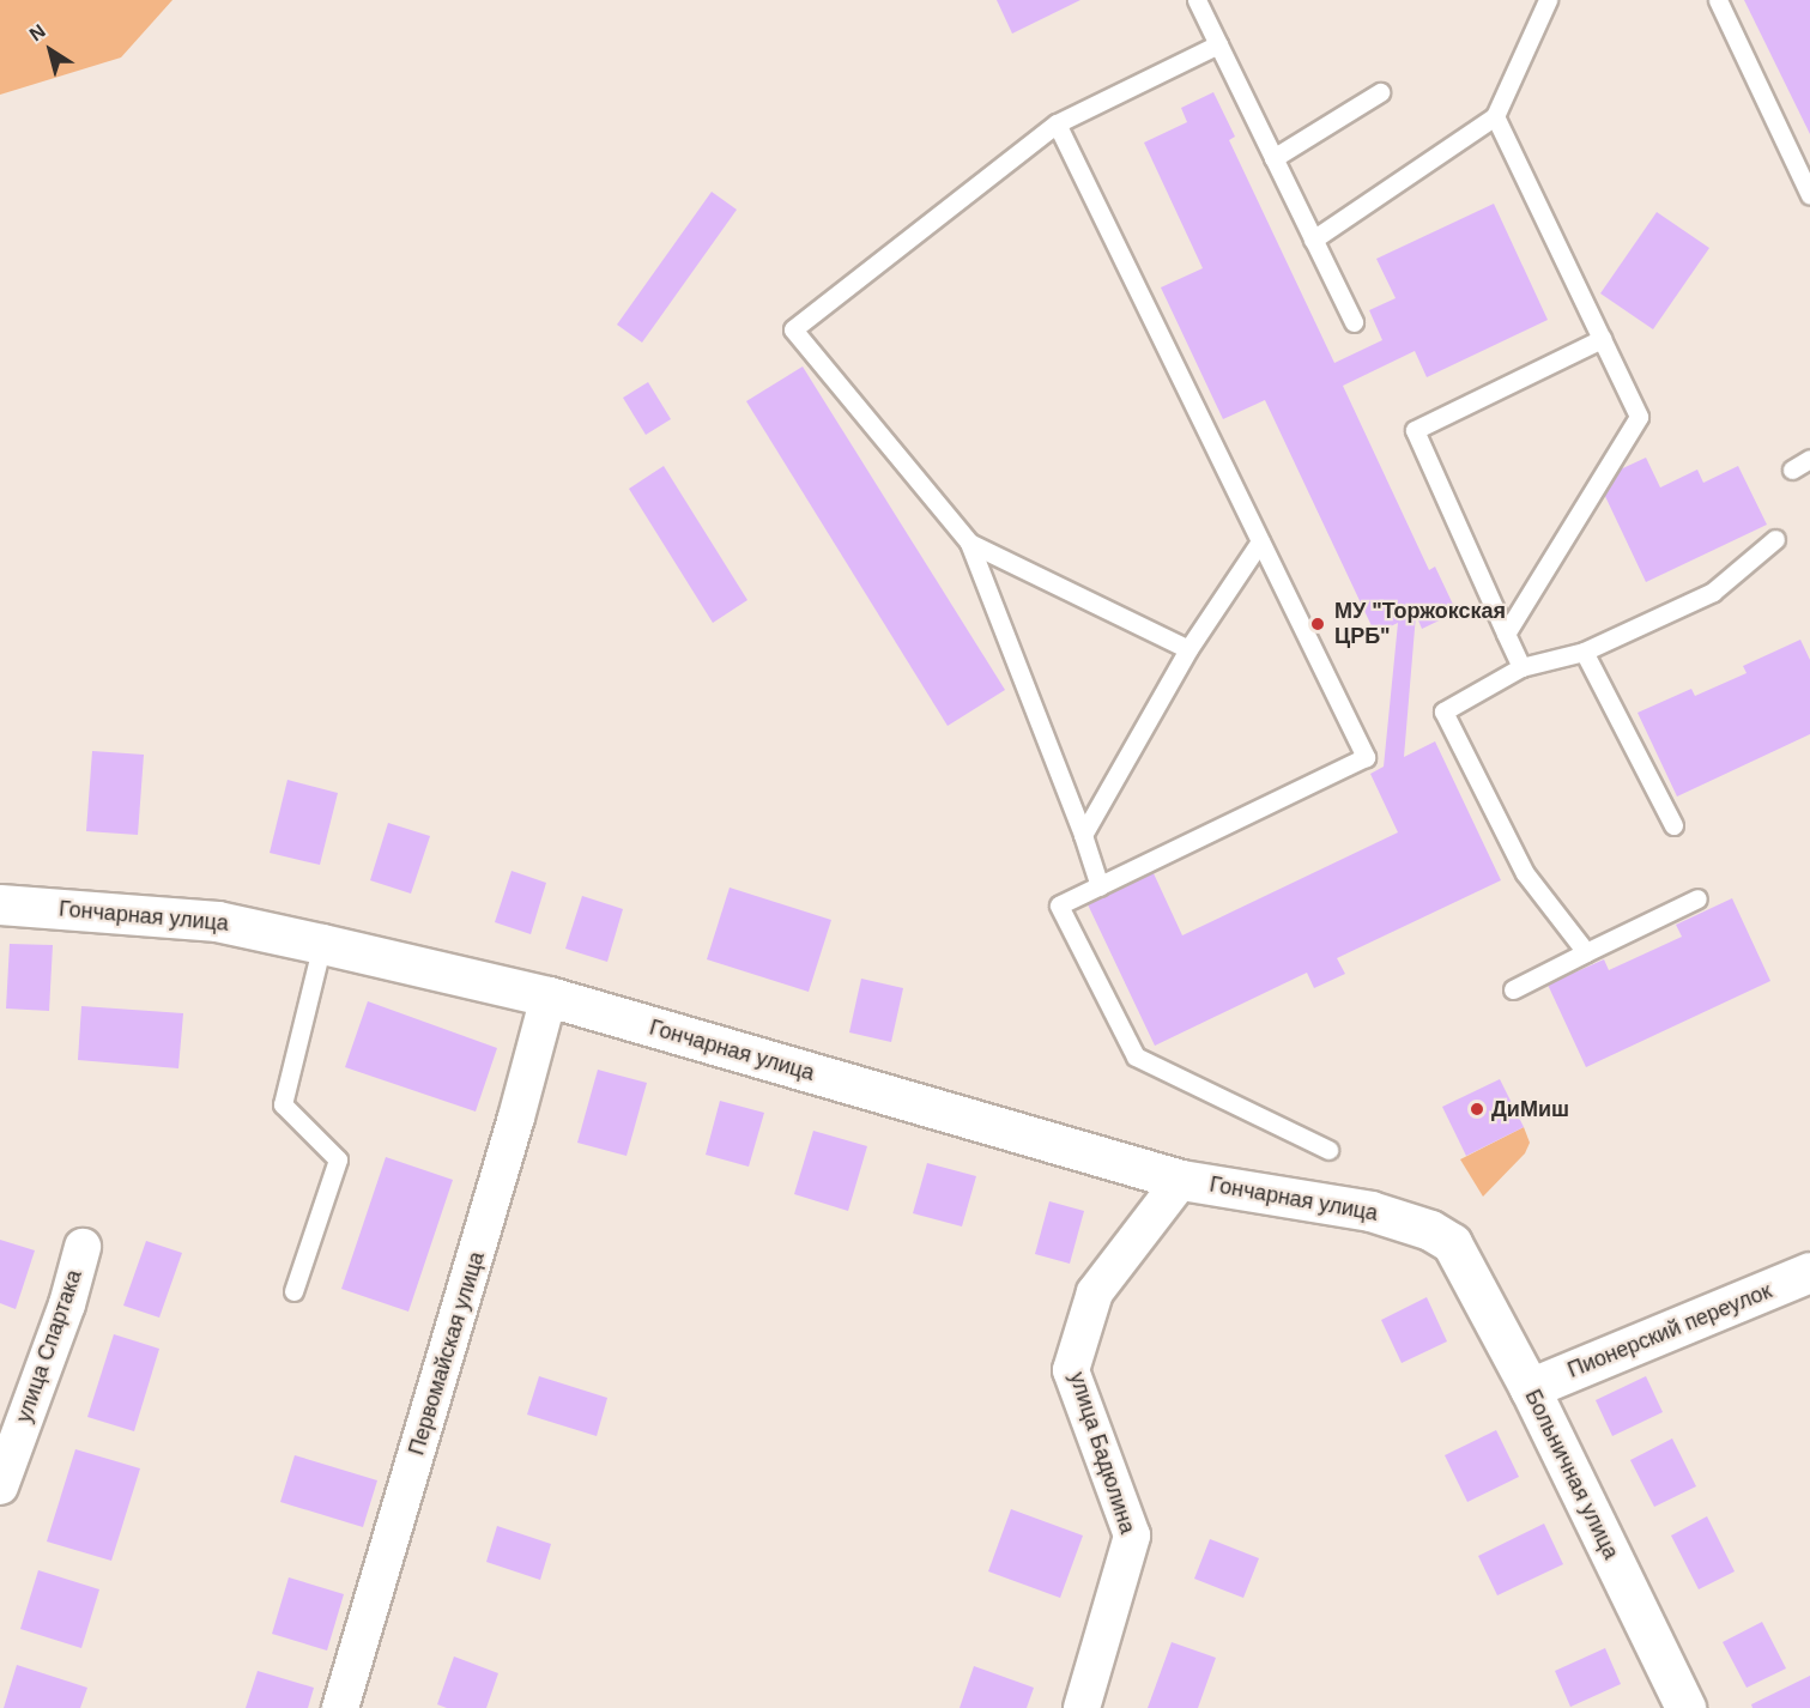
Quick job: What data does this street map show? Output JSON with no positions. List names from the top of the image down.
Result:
{
  "streets": {
    "street": [
      "Гончарная улица",
      "Пионерский переулок",
      "улица Спартака",
      "Первомайская улица",
      "улица Бадюлина",
      "Больничная улица"
    ]
  },
  "crossings": [
    ["Гончарная улица", "Первомайская улица"],
    ["Гончарная улица", "улица Бадюлина"],
    ["Гончарная улица", "Больничная улица"],
    ["Пионерский переулок", "Больничная улица"]
  ],
  "places": ["МУ \"Торжокская ЦРБ\"", "ДиМиш"],
  "north": "top left"
}
